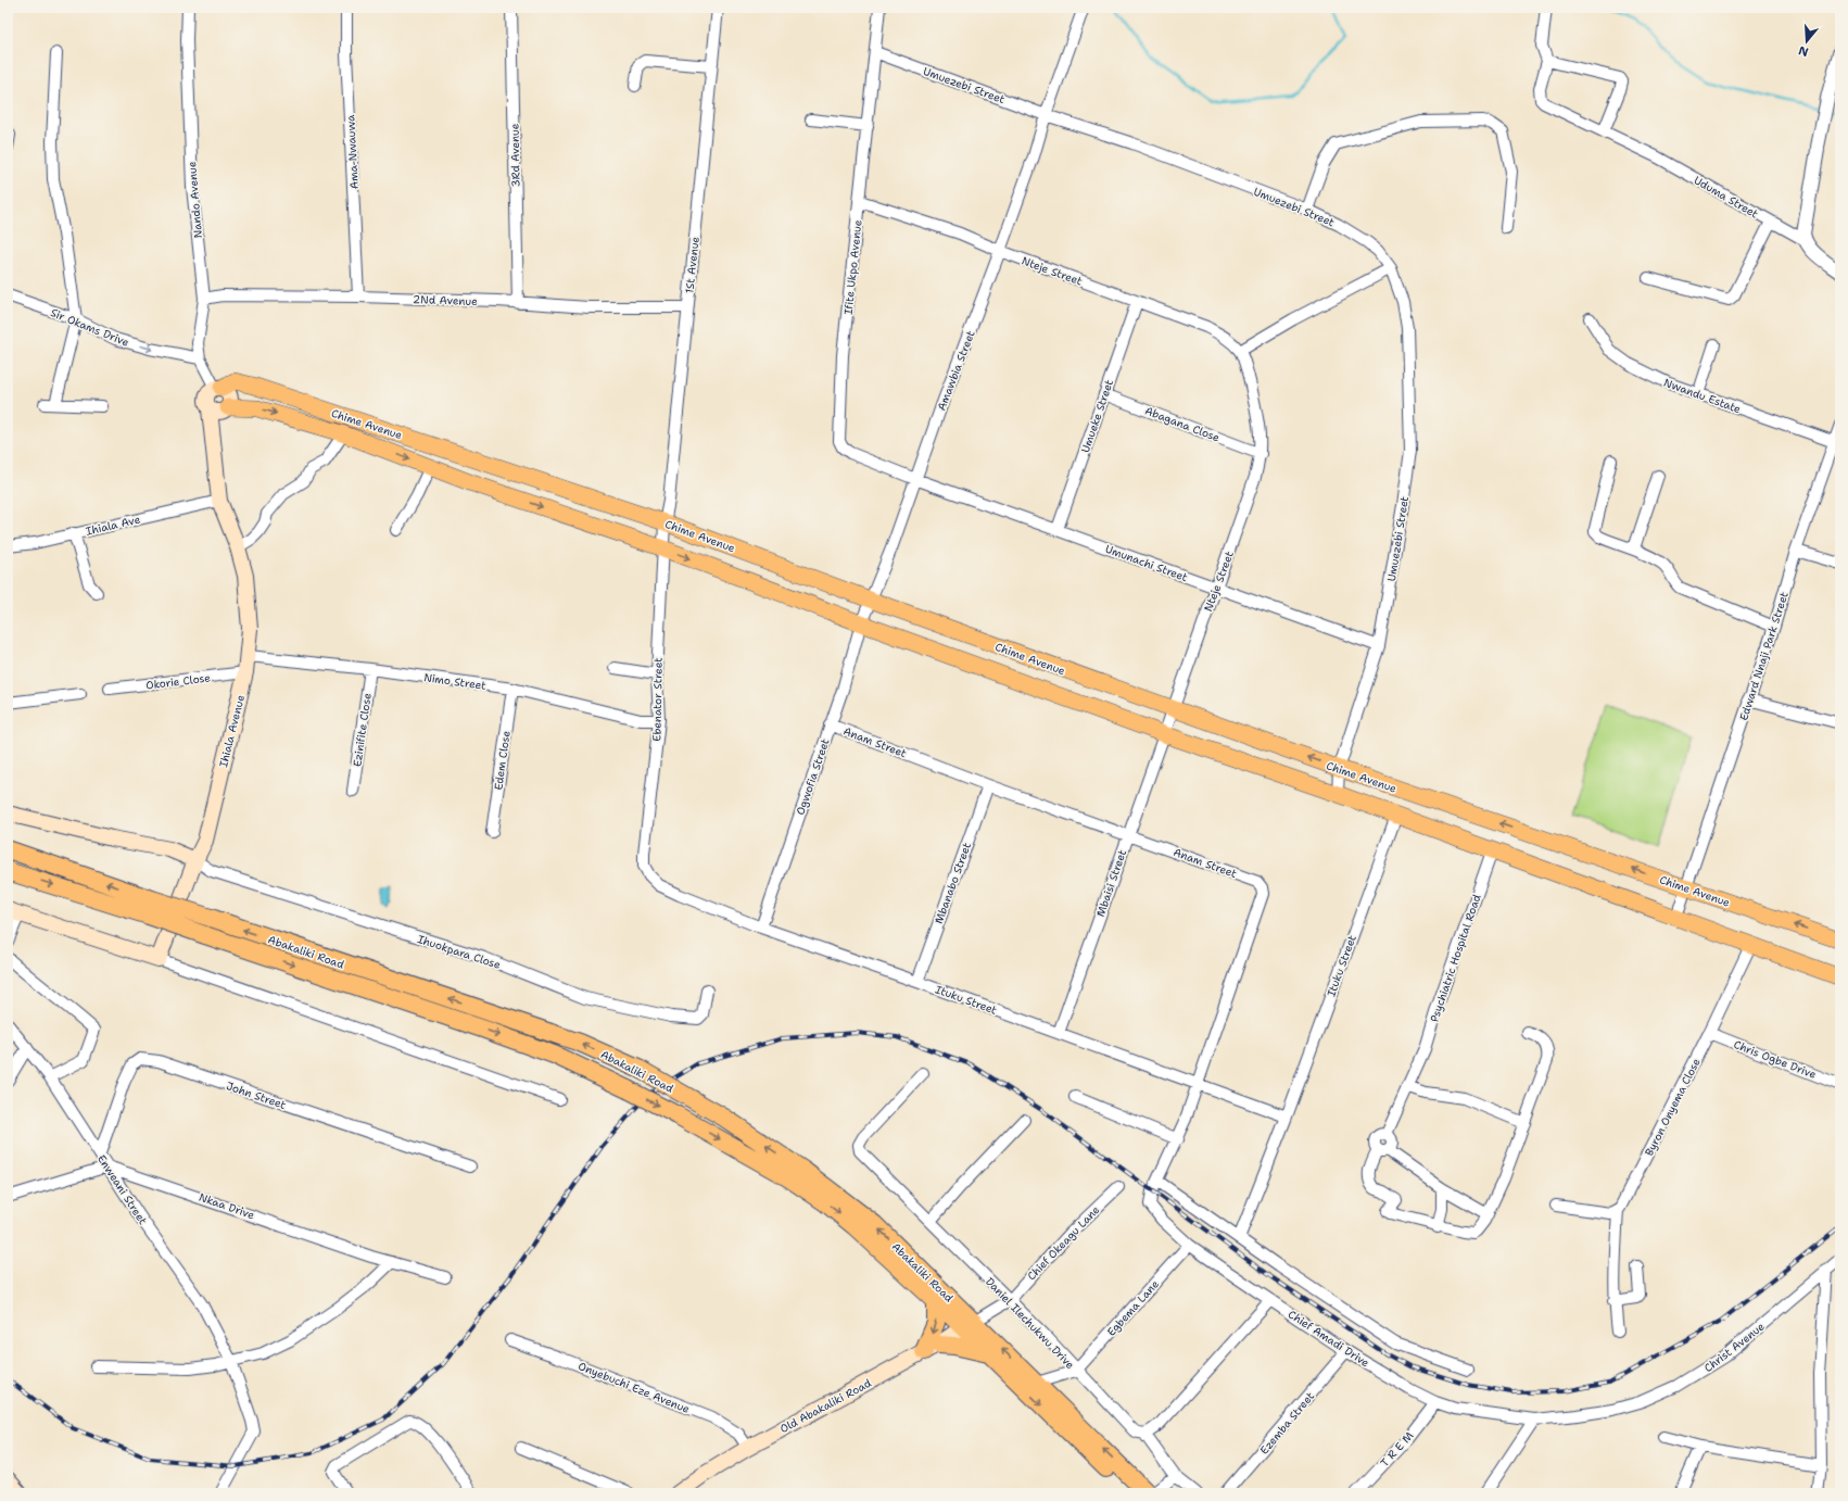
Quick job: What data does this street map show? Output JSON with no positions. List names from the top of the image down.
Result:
{
  "streets": {
    "highway": ["Abakaliki Road"],
    "main road": ["Chime Avenue", "Ihiala Avenue", "Old Abakaliki Road"],
    "street": [
      "Umuezebi Street",
      "Ama-Nwauwa",
      "3Rd Avenue",
      "Uduma Street",
      "Nando Avenue",
      "1St Avenue",
      "Ifite Ukpo Avenue",
      "Nteje Street",
      "2Nd Avenue",
      "Sir Okams Drive",
      "Amawbia Street",
      "Nwandu Estate",
      "Umueke Street",
      "Abagana Close",
      "Ihiala Ave",
      "Umunachi Street",
      "Edward Nnaji Park Street",
      "Okorie Close",
      "Nimo Street",
      "Ebenator Street",
      "Ezinifite Close",
      "Anam Street",
      "Edem Close",
      "Ogwofia Street",
      "Mbanabo Street",
      "Mbaisi Street",
      "Ihuokpara Close",
      "Psychiatric Hospital Road",
      "Ituku Street",
      "Chris Ogbe Drive",
      "John Street",
      "Byron Onyema Close",
      "Enweani Street",
      "Nkaa Drive",
      "Chief Okeagu Lane",
      "Egbema Lane",
      "Daniel Ilechukwu Drive",
      "Chief Amadi Drive",
      "Christ Avenue",
      "Onyebuchi Eze Avenue",
      "Ezemba Street",
      "T R E M"
    ]
  },
  "crossings": [
    ["Umuezebi Street", "Ifite Ukpo Avenue"],
    ["Umuezebi Street", "Amawbia Street"],
    ["Umuezebi Street", "Chime Avenue"],
    ["Umuezebi Street", "Umunachi Street"],
    ["Ama-Nwauwa", "2Nd Avenue"],
    ["3Rd Avenue", "2Nd Avenue"],
    ["Nando Avenue", "2Nd Avenue"],
    ["Nando Avenue", "Sir Okams Drive"],
    ["Nando Avenue", "Chime Avenue"],
    ["Nando Avenue", "Ihiala Avenue"],
    ["1St Avenue", "2Nd Avenue"],
    ["1St Avenue", "Chime Avenue"],
    ["1St Avenue", "Ebenator Street"],
    ["Ifite Ukpo Avenue", "Nteje Street"],
    ["Ifite Ukpo Avenue", "Amawbia Street"],
    ["Ifite Ukpo Avenue", "Umunachi Street"],
    ["Nteje Street", "Amawbia Street"],
    ["Nteje Street", "Umueke Street"],
    ["Nteje Street", "Chime Avenue"],
    ["Nteje Street", "Abagana Close"],
    ["Nteje Street", "Umunachi Street"],
    ["Nteje Street", "Mbaisi Street"],
    ["Amawbia Street", "Chime Avenue"],
    ["Amawbia Street", "Umunachi Street"],
    ["Amawbia Street", "Ogwofia Street"],
    ["Nwandu Estate", "Edward Nnaji Park Street"],
    ["Umueke Street", "Abagana Close"],
    ["Umueke Street", "Umunachi Street"],
    ["Chime Avenue", "Edward Nnaji Park Street"],
    ["Chime Avenue", "Ebenator Street"],
    ["Chime Avenue", "Ihiala Avenue"],
    ["Chime Avenue", "Ogwofia Street"],
    ["Chime Avenue", "Mbaisi Street"],
    ["Chime Avenue", "Psychiatric Hospital Road"],
    ["Chime Avenue", "Ituku Street"],
    ["Chime Avenue", "Byron Onyema Close"],
    ["Ihiala Ave", "Ihiala Avenue"],
    ["Okorie Close", "Ihiala Avenue"],
    ["Nimo Street", "Ebenator Street"],
    ["Nimo Street", "Ezinifite Close"],
    ["Nimo Street", "Ihiala Avenue"],
    ["Nimo Street", "Edem Close"],
    ["Ebenator Street", "Ituku Street"],
    ["Ihiala Avenue", "Ihuokpara Close"],
    ["Anam Street", "Ogwofia Street"],
    ["Anam Street", "Mbanabo Street"],
    ["Anam Street", "Mbaisi Street"],
    ["Anam Street", "Ituku Street"],
    ["Anam Street", "Chief Amadi Drive"],
    ["Ogwofia Street", "Ituku Street"],
    ["Mbanabo Street", "Ituku Street"],
    ["Mbaisi Street", "Ituku Street"],
    ["Abakaliki Road", "Chief Okeagu Lane"],
    ["Abakaliki Road", "Old Abakaliki Road"],
    ["Chris Ogbe Drive", "Byron Onyema Close"],
    ["John Street", "Enweani Street"],
    ["Enweani Street", "Nkaa Drive"],
    ["Chief Okeagu Lane", "Daniel Ilechukwu Drive"],
    ["Chief Okeagu Lane", "Old Abakaliki Road"],
    ["Egbema Lane", "Daniel Ilechukwu Drive"],
    ["Egbema Lane", "Chief Amadi Drive"],
    ["Chief Amadi Drive", "Christ Avenue"],
    ["Chief Amadi Drive", "Ezemba Street"],
    ["Chief Amadi Drive", "T R E M"],
    ["Onyebuchi Eze Avenue", "Old Abakaliki Road"]
  ],
  "one_way": ["Sir Okams Drive"],
  "north": "bottom"
}
